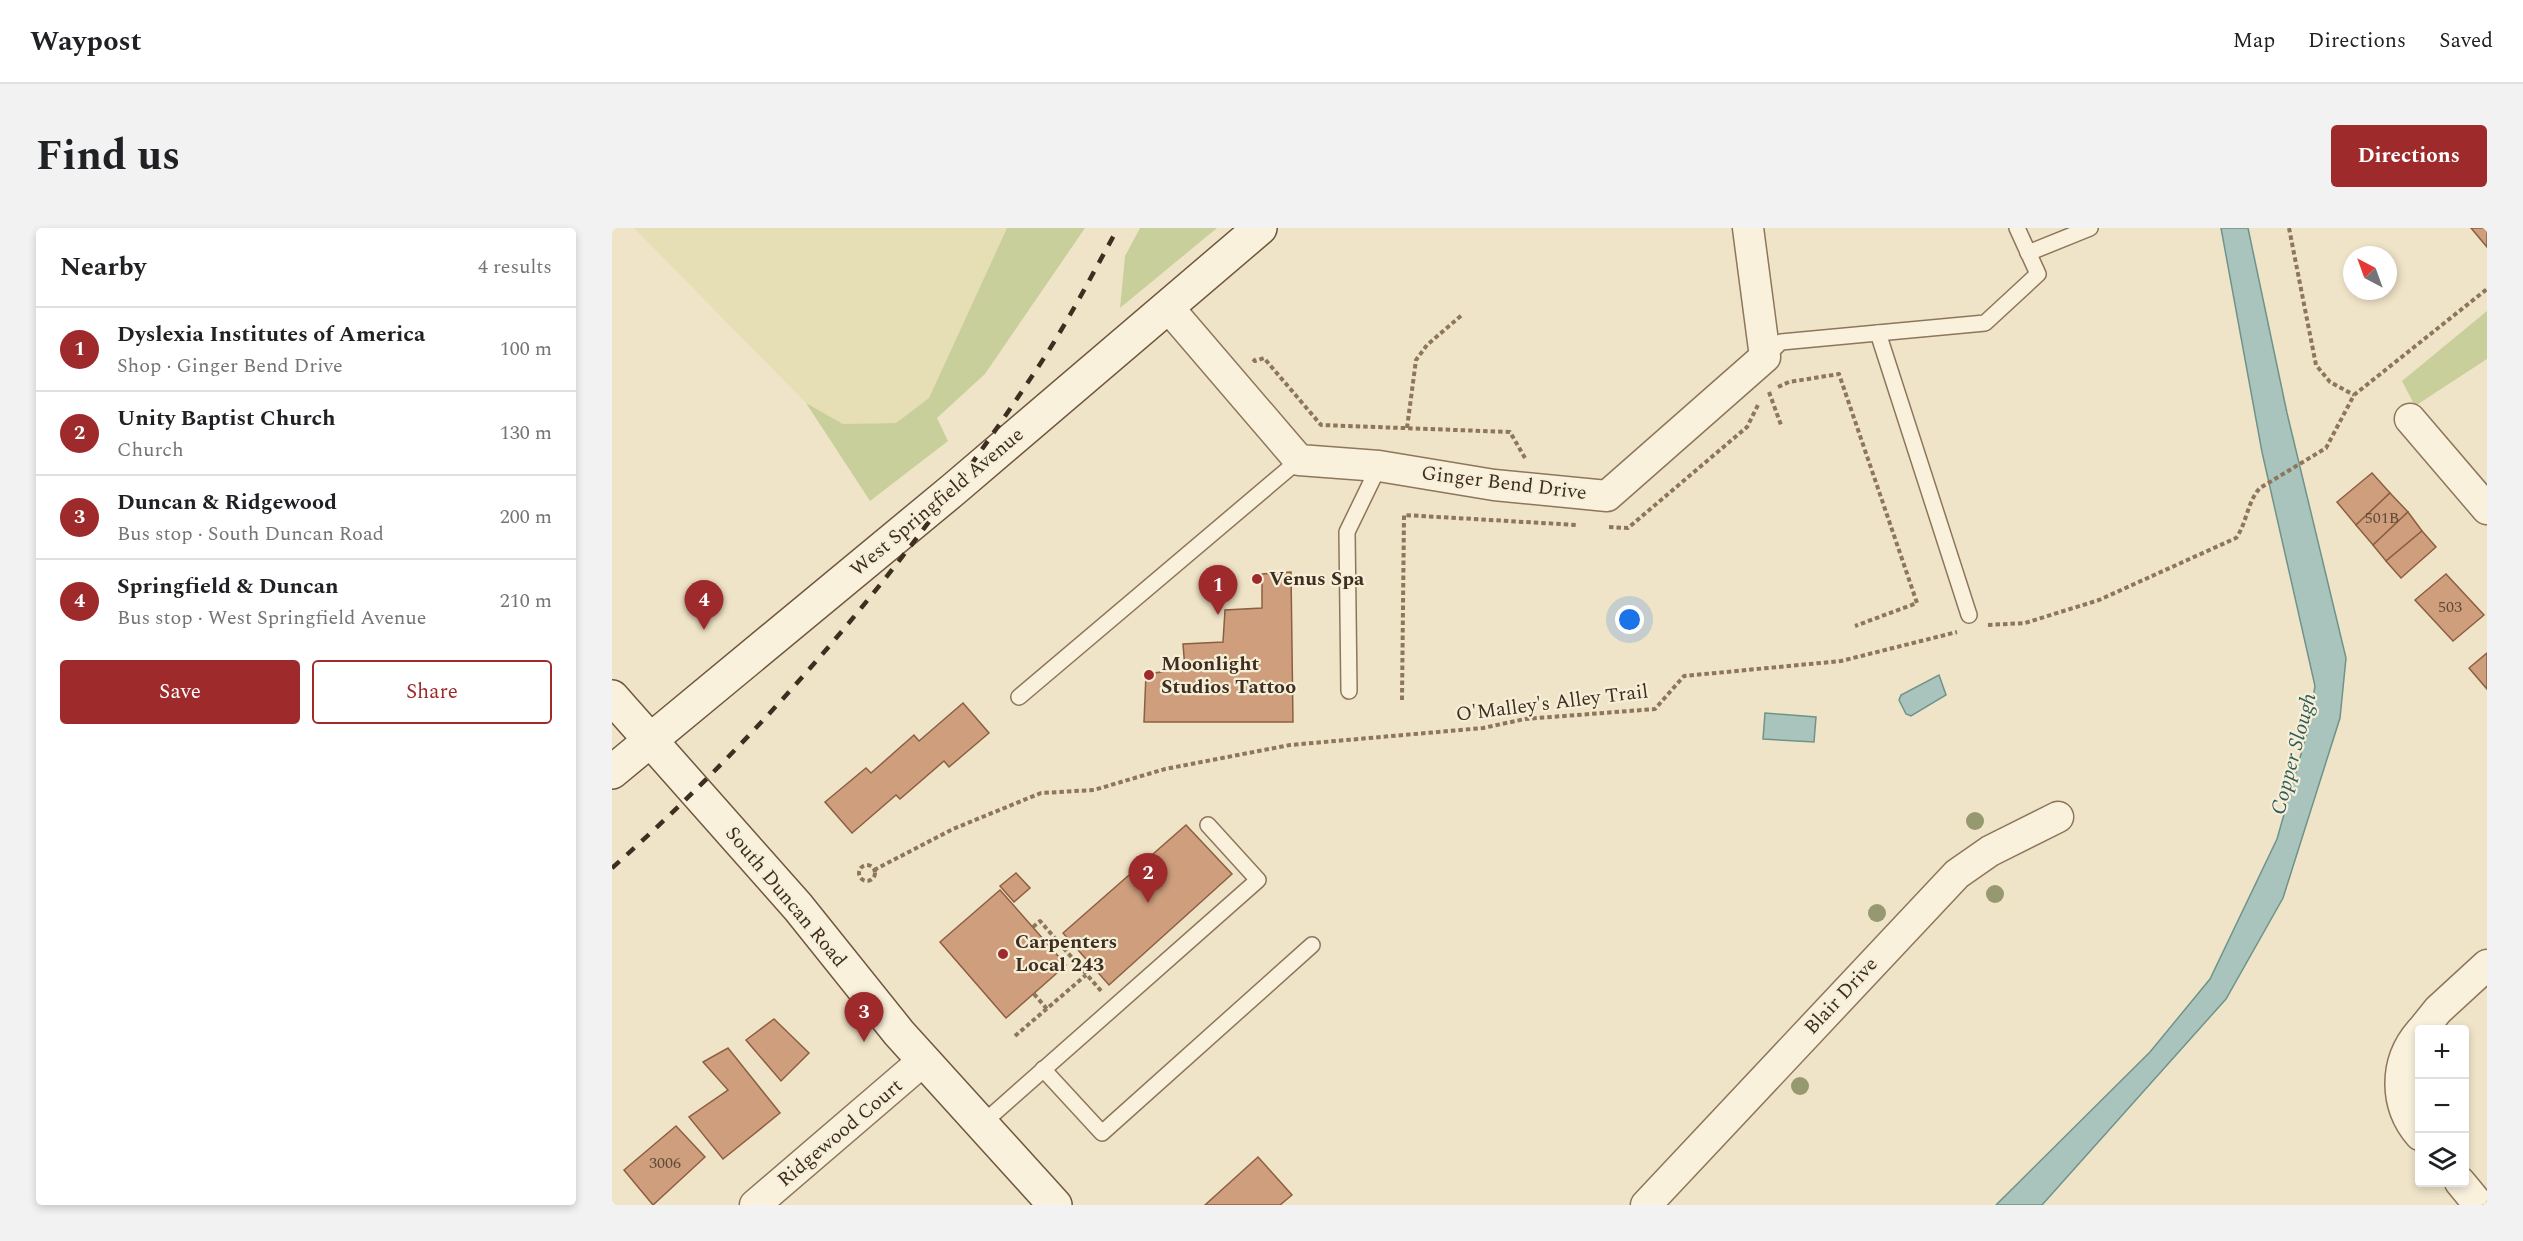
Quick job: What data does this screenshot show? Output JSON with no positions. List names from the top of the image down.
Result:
{
  "streets": {
    "main road": ["West Springfield Avenue", "South Duncan Road"],
    "street": ["Ginger Bend Drive", "Blair Drive", "Ridgewood Court"],
    "path": ["O'Malley's Alley Trail"]
  },
  "crossings": [
    ["West Springfield Avenue", "South Duncan Road"],
    ["South Duncan Road", "Ridgewood Court"]
  ],
  "water": ["Copper Slough"],
  "places": ["Venus Spa", "Moonlight Studios Tattoo", "Carpenters Local 243"],
  "house_numbers": ["501B", "503", "3006"],
  "north": "top left",
  "page": {
    "header": "Waypost",
    "nav": ["Map", "Directions", "Saved"],
    "title": "Find us",
    "buttons": [
      "Directions",
      ["Save", "Share"]
    ],
    "heading": ["Nearby", "4 results"],
    "list": [
      {
        "mark": "1",
        "name": "Dyslexia Institutes of America",
        "note": "Shop · Ginger Bend Drive",
        "value": "100 m"
      },
      {
        "mark": "2",
        "name": "Unity Baptist Church",
        "note": "Church",
        "value": "130 m"
      },
      {
        "mark": "3",
        "name": "Duncan & Ridgewood",
        "note": "Bus stop · South Duncan Road",
        "value": "200 m"
      },
      {
        "mark": "4",
        "name": "Springfield & Duncan",
        "note": "Bus stop · West Springfield Avenue",
        "value": "210 m"
      }
    ],
    "pins": [
      "1",
      "4",
      "2",
      "3"
    ],
    "map_buttons": ["+", "−"]
  }
}
